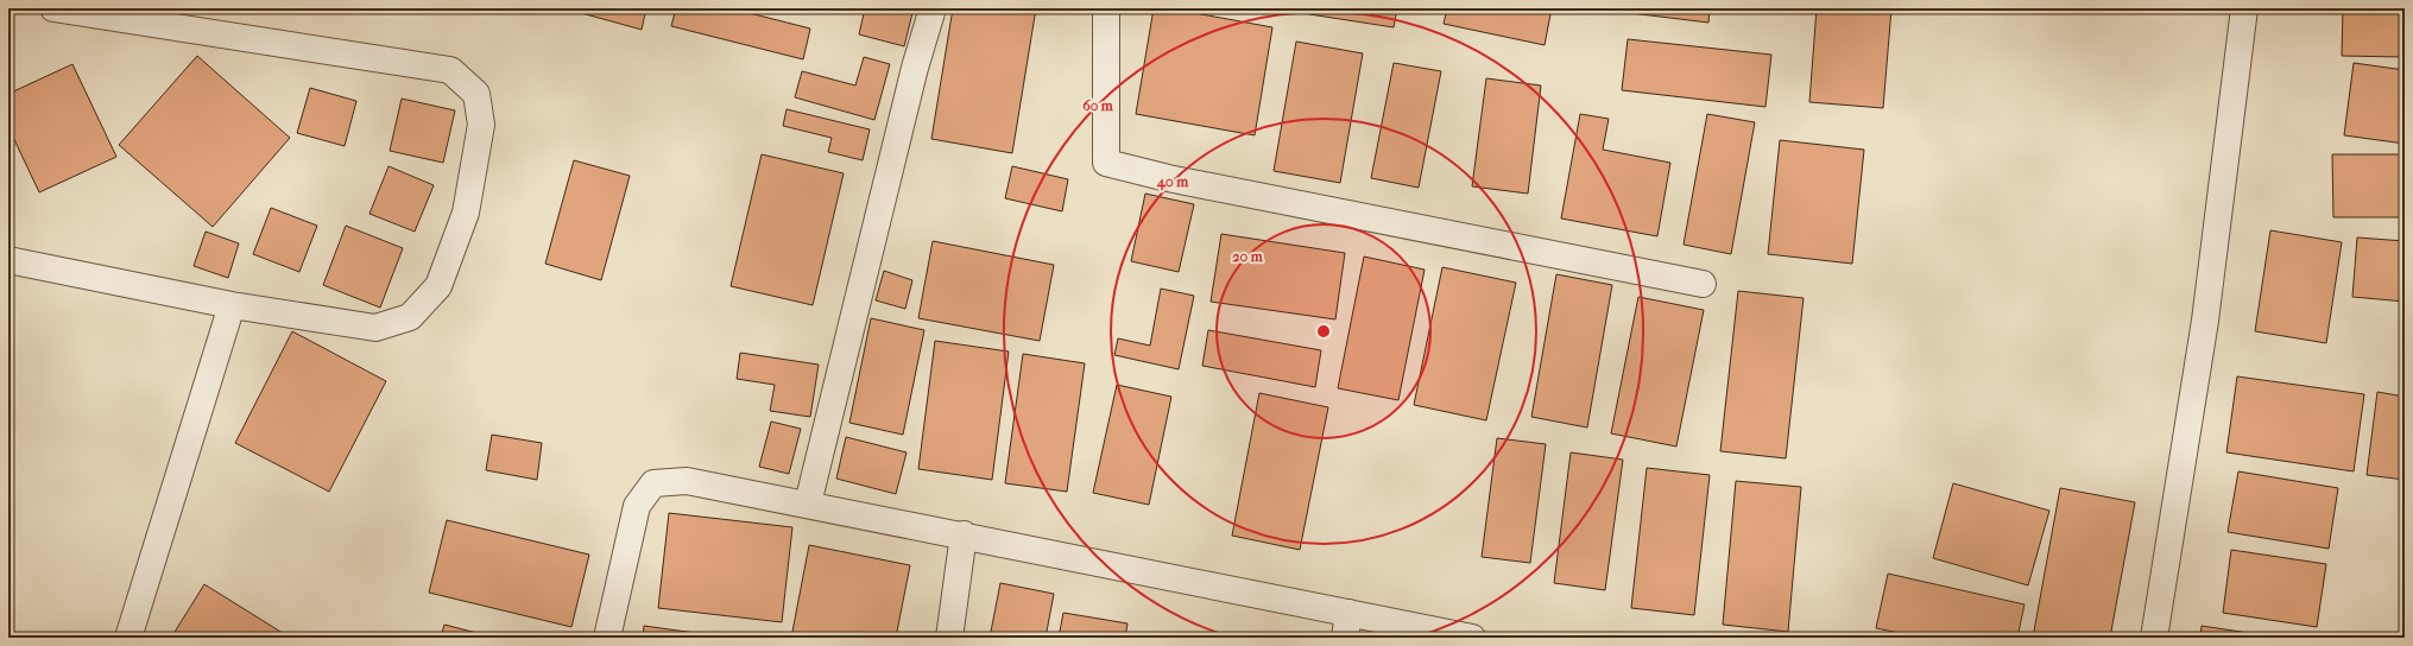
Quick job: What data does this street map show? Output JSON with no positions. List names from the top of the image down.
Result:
{
  "rings": ["60 m", "40 m", "20 m"]
}
